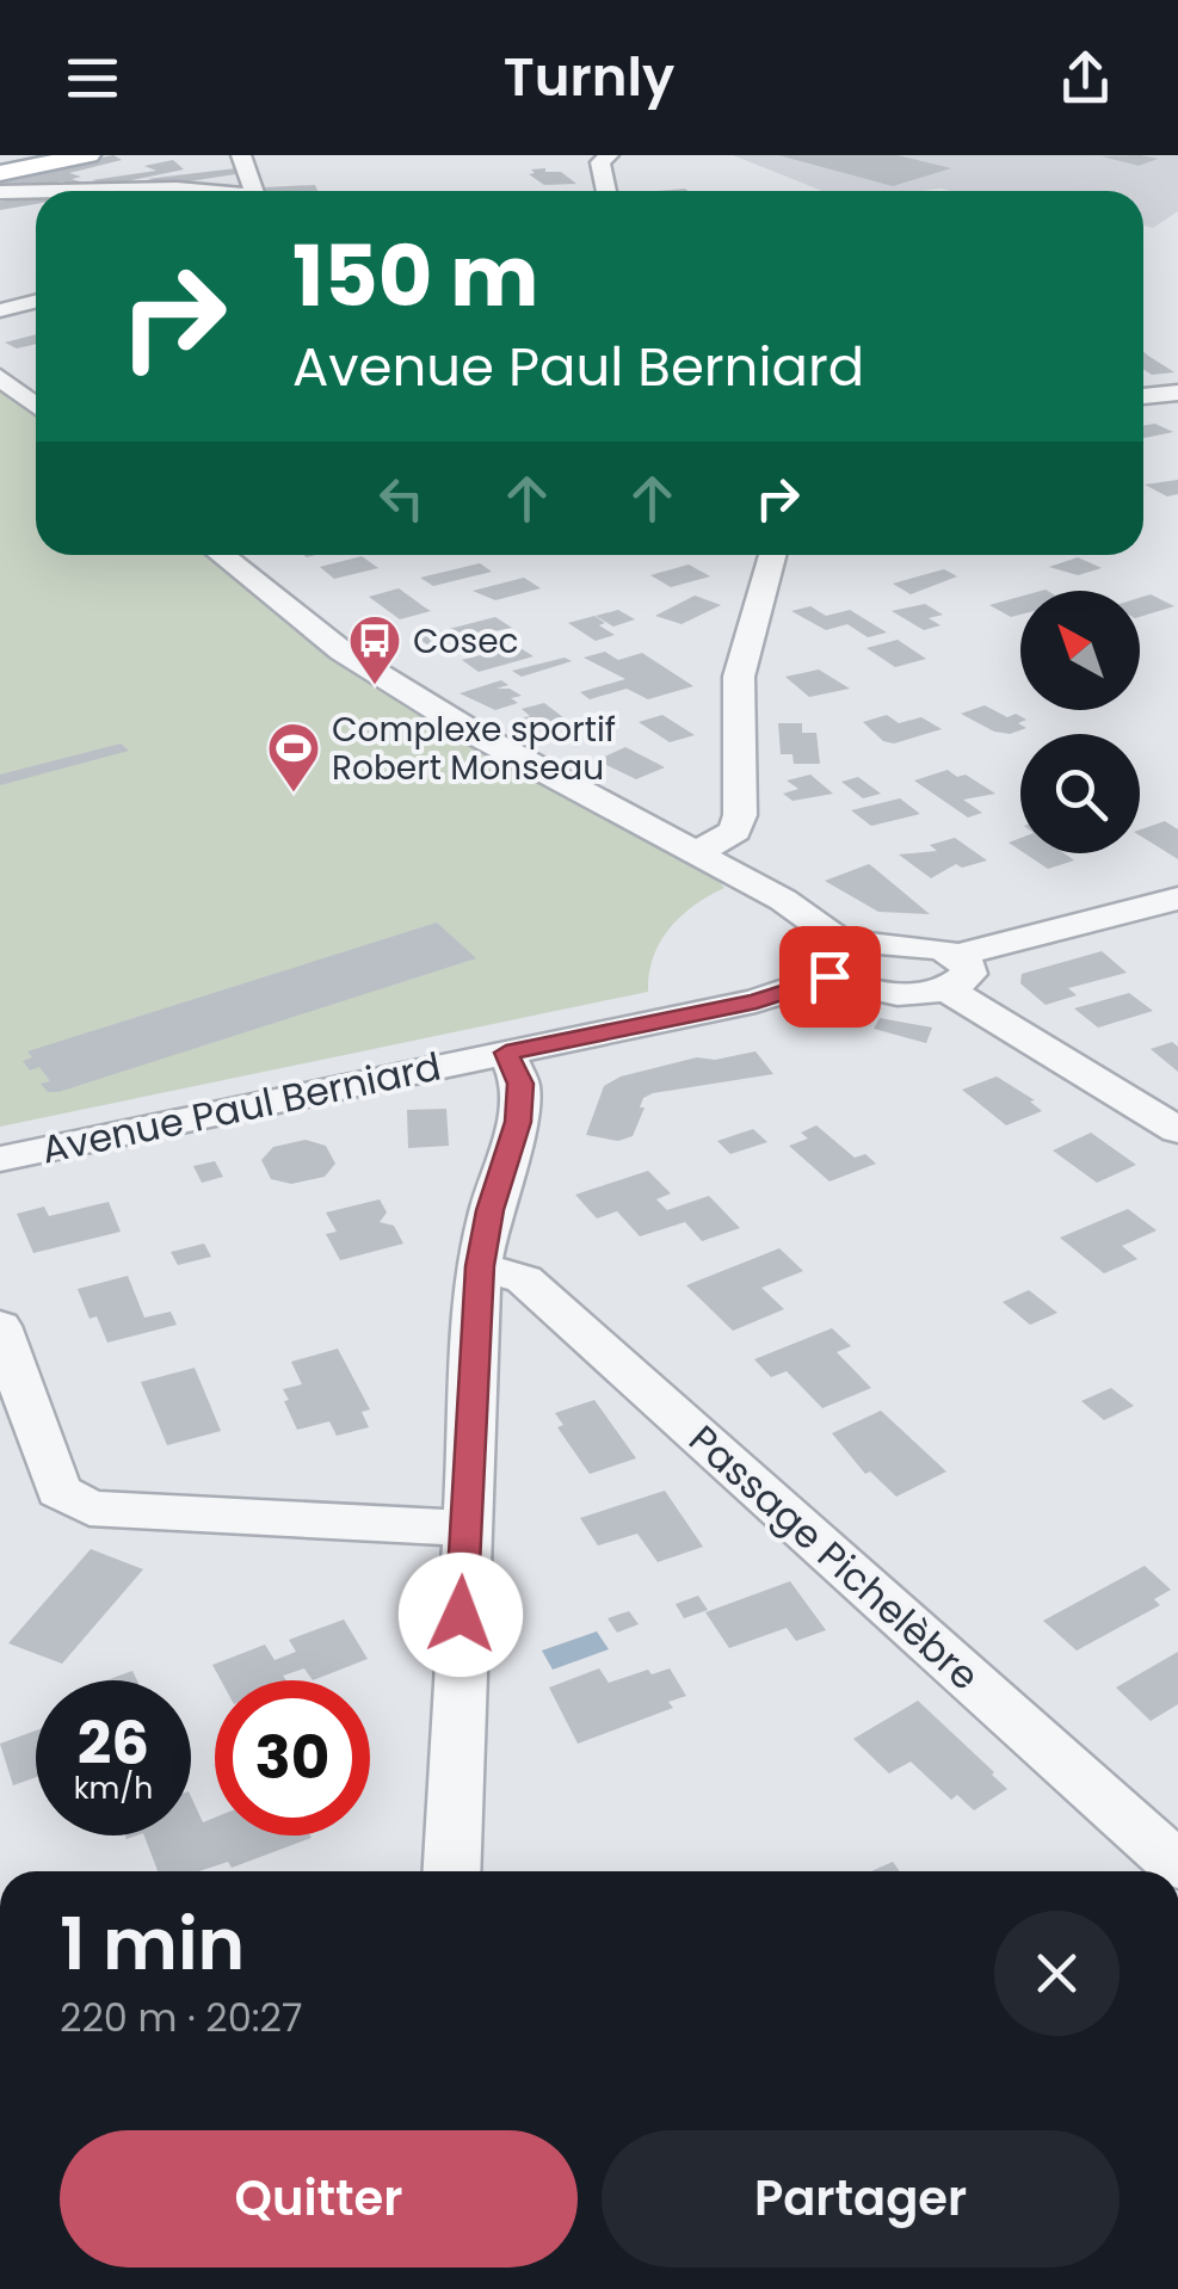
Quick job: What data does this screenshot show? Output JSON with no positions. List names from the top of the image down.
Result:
{
  "streets": {
    "street": ["Avenue Paul Berniard", "Passage Pichelèbre"]
  },
  "places": {
    "bus stop": ["Cosec"],
    "sports": ["Complexe sportif Robert Monseau"]
  },
  "north": "top left",
  "page": {
    "header": "Turnly",
    "turn": ["150 m", "Avenue Paul Berniard"],
    "speed": "26 km/h",
    "limit": "30",
    "heading": ["1 min", "220 m · 20:27"],
    "buttons": ["Quitter", "Partager"]
  }
}
